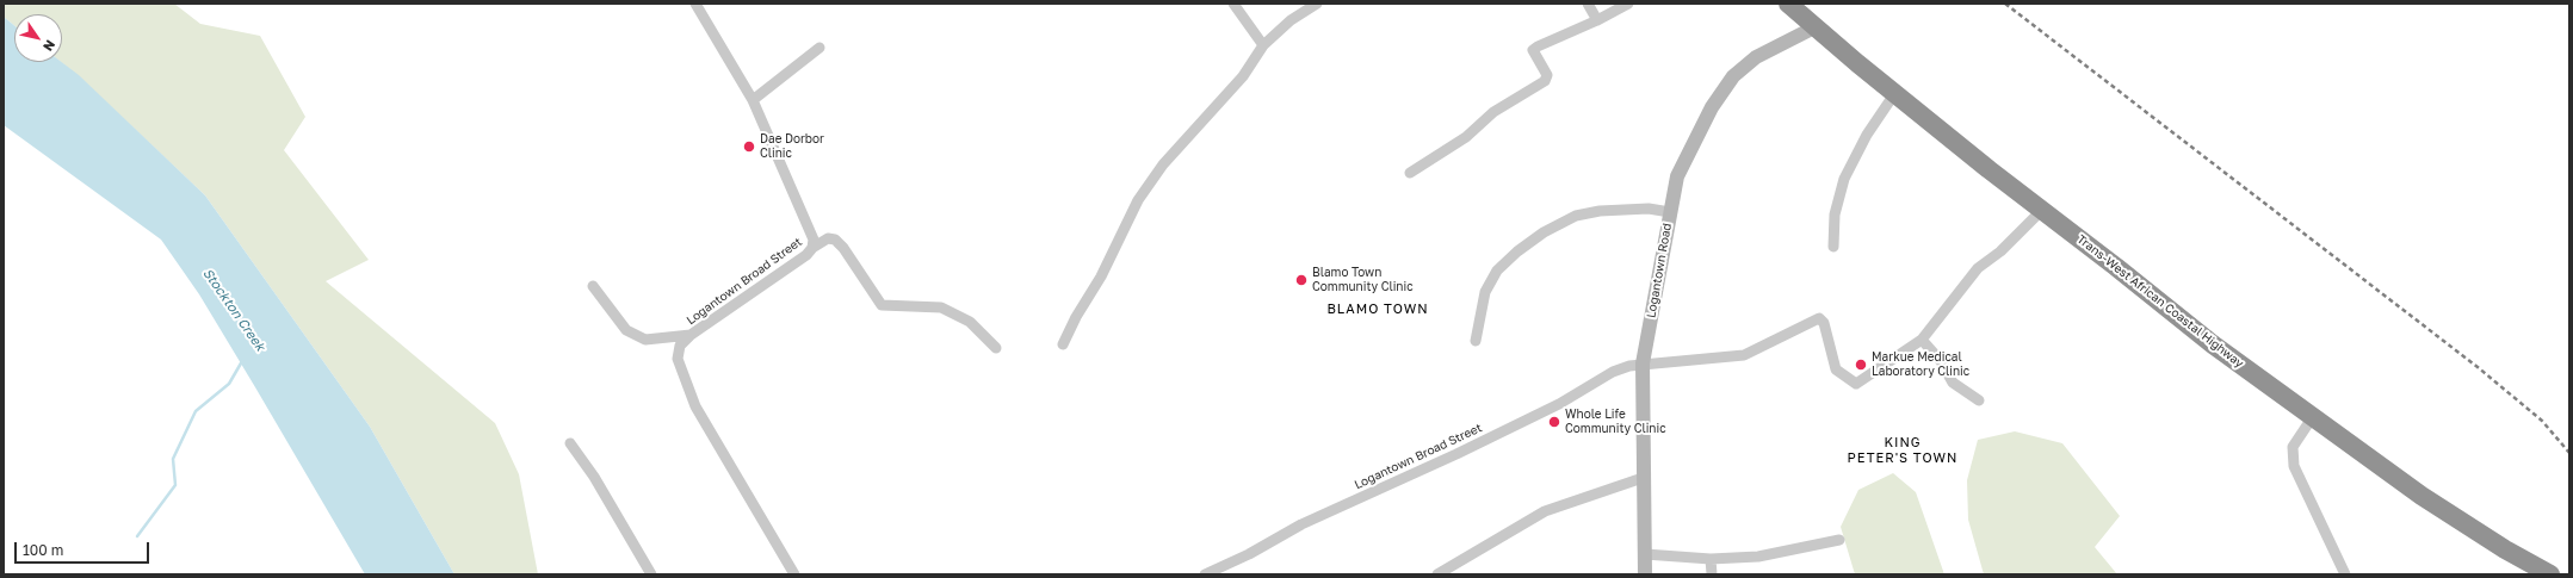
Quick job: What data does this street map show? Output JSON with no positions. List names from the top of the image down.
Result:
{
  "streets": {
    "highway": ["Trans-West African Coastal Highway"],
    "street": ["Logantown Road", "Logantown Broad Street"]
  },
  "crossings": [
    ["Logantown Road", "Logantown Broad Street"],
    ["Logantown Road", "Trans-West African Coastal Highway"]
  ],
  "districts": ["BLAMO TOWN", "KING PETER'S TOWN"],
  "water": ["Stockton Creek"],
  "places": [
    "Dae Dorbor Clinic",
    "Blamo Town Community Clinic",
    "Markue Medical Laboratory Clinic",
    "Whole Life Community Clinic"
  ],
  "scale_bar": "100 m",
  "north": "bottom right"
}
